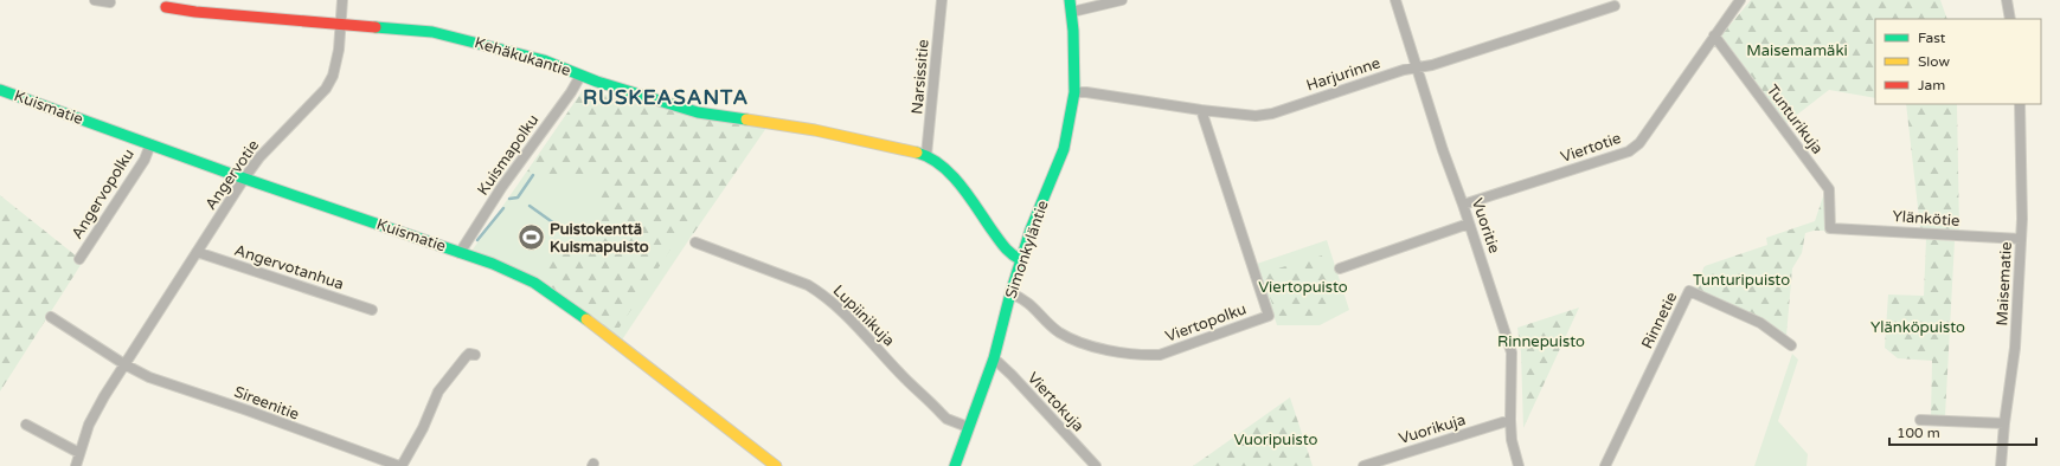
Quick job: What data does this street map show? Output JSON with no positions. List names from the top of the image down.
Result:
{
  "streets": {
    "street": [
      "Kehäkukantie",
      "Harjurinne",
      "Narsissitie",
      "Kuismatie",
      "Tunturikuja",
      "Viertotie",
      "Kuismapolku",
      "Angervotie",
      "Angervopolku",
      "Ylänkötie",
      "Vuoritie",
      "Simonkyläntie",
      "Angervotanhua",
      "Maisematie",
      "Lupiinikuja",
      "Rinnetie",
      "Viertopolku",
      "Viertokuja",
      "Sireenitie",
      "Vuorikuja"
    ]
  },
  "crossings": [
    ["Kehäkukantie", "Narsissitie"],
    ["Kehäkukantie", "Kuismapolku"],
    ["Kehäkukantie", "Angervotie"],
    ["Kehäkukantie", "Simonkyläntie"],
    ["Harjurinne", "Vuoritie"],
    ["Harjurinne", "Simonkyläntie"],
    ["Harjurinne", "Viertopolku"],
    ["Kuismatie", "Kuismapolku"],
    ["Kuismatie", "Angervotie"],
    ["Kuismatie", "Angervopolku"],
    ["Tunturikuja", "Viertotie"],
    ["Tunturikuja", "Ylänkötie"],
    ["Viertotie", "Vuoritie"],
    ["Angervotie", "Angervotanhua"],
    ["Angervotie", "Sireenitie"],
    ["Ylänkötie", "Maisematie"],
    ["Vuoritie", "Vuorikuja"],
    ["Simonkyläntie", "Lupiinikuja"],
    ["Simonkyläntie", "Viertopolku"],
    ["Simonkyläntie", "Viertokuja"]
  ],
  "districts": ["RUSKEASANTA"],
  "parks": [
    "Maisemamäki",
    "Tunturipuisto",
    "Viertopuisto",
    "Ylänköpuisto",
    "Rinnepuisto",
    "Vuoripuisto"
  ],
  "places": {
    "sports": ["Puistokenttä Kuismapuisto"]
  },
  "legend": ["Fast", "Slow", "Jam"],
  "scale_bar": "100 m"
}
